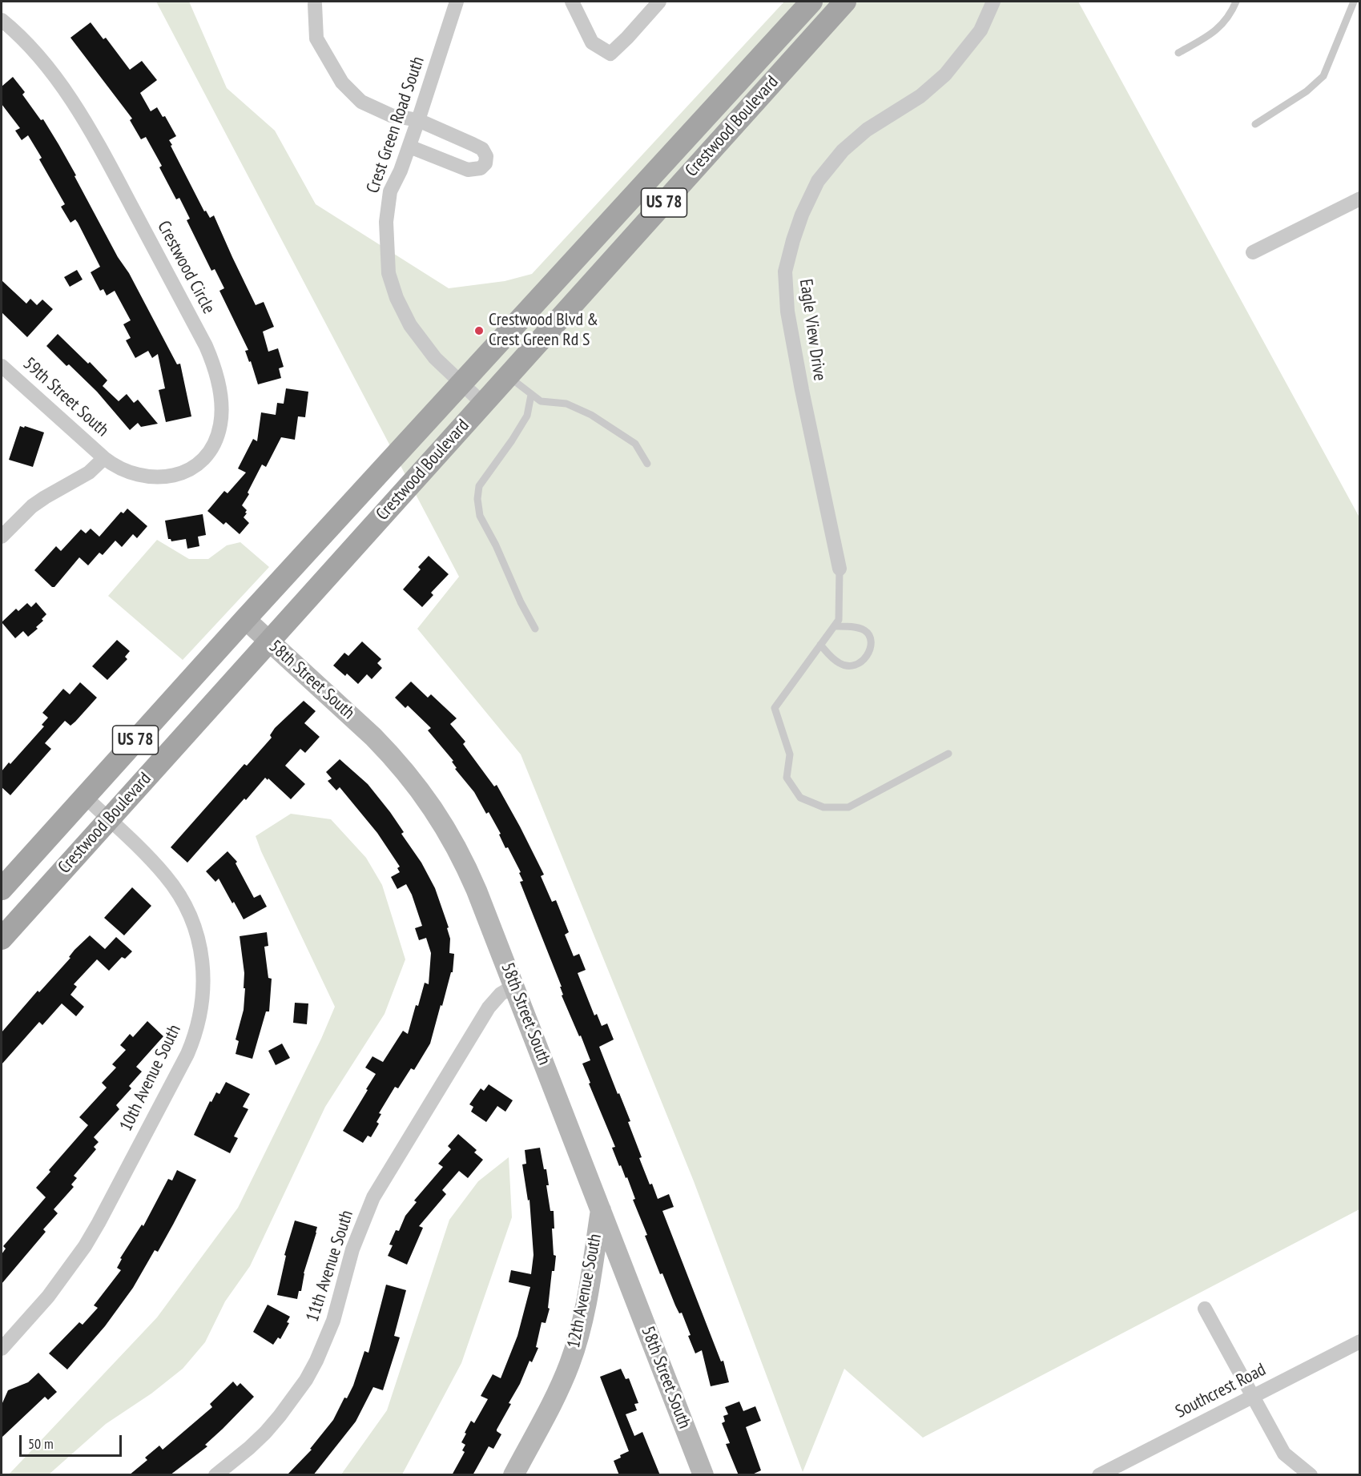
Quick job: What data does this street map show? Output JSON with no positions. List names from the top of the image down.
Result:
{
  "streets": {
    "main road": ["Crestwood Boulevard", "US 78"],
    "street": [
      "Crest Green Road South",
      "Crestwood Circle",
      "Eagle View Drive",
      "59th Street South",
      "58th Street South",
      "10th Avenue South",
      "11th Avenue South",
      "12th Avenue South",
      "Southcrest Road"
    ]
  },
  "crossings": [
    ["Crest Green Road South", "Crestwood Boulevard"],
    ["Crestwood Boulevard", "58th Street South"],
    ["Crestwood Boulevard", "10th Avenue South"],
    ["Crestwood Circle", "59th Street South"],
    ["58th Street South", "11th Avenue South"],
    ["58th Street South", "12th Avenue South"]
  ],
  "places": ["Crestwood Blvd & Crest Green Rd S"],
  "scale_bar": "50 m"
}
